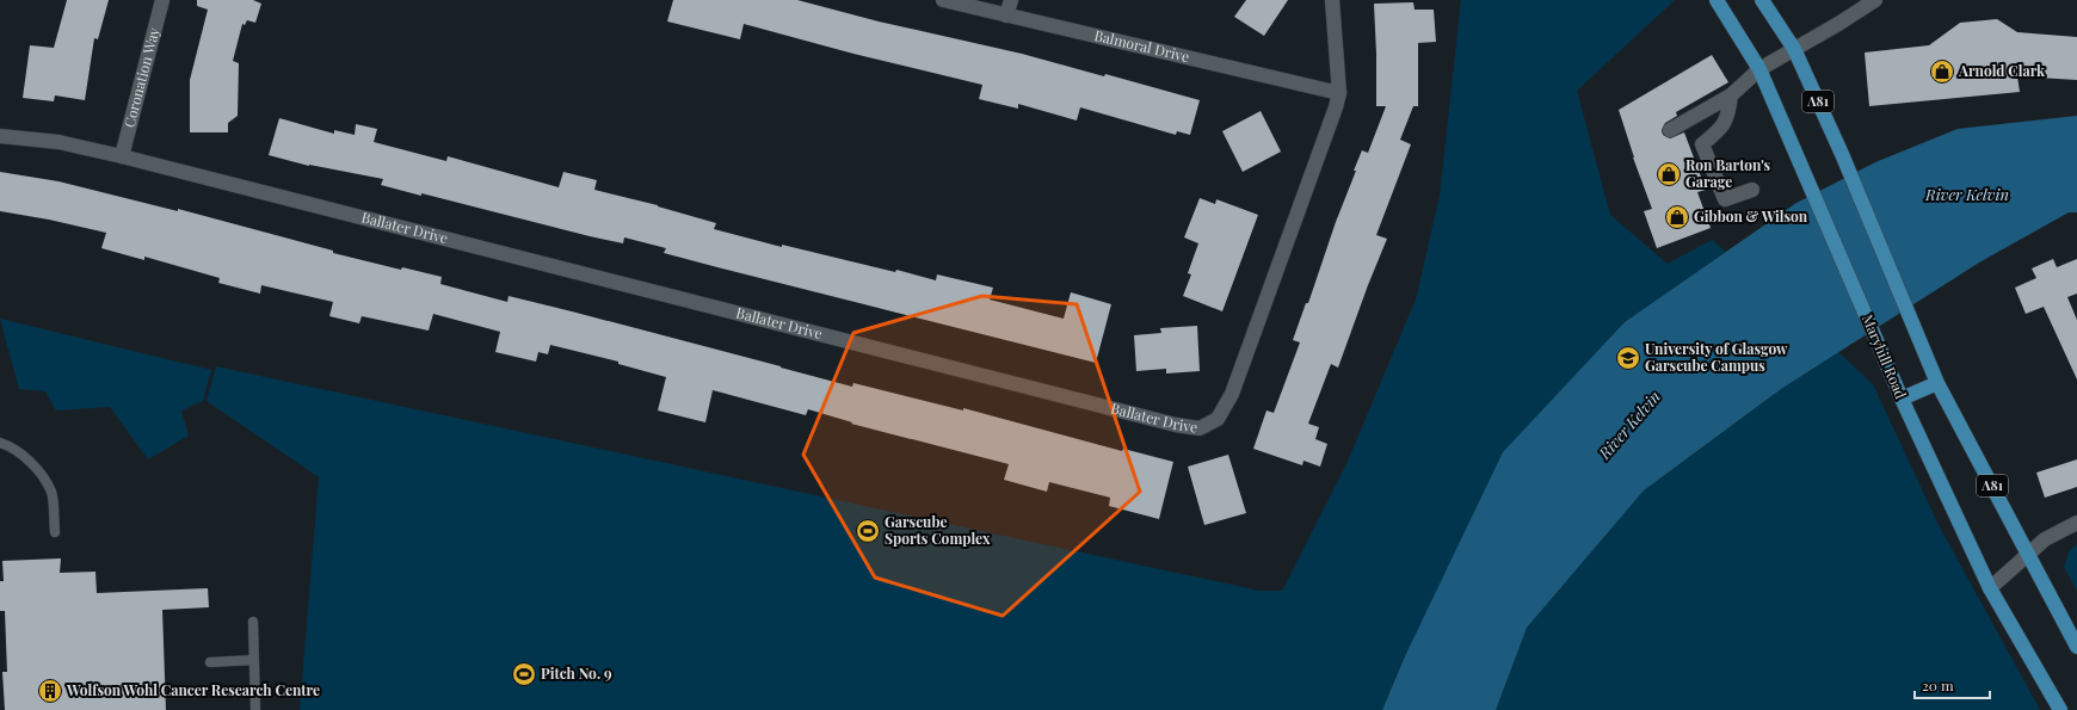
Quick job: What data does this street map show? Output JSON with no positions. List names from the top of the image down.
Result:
{
  "streets": {
    "main road": ["A81", "Maryhill Road"],
    "street": ["Balmoral Drive", "Coronation Way", "Ballater Drive"]
  },
  "crossings": [
    ["Balmoral Drive", "Ballater Drive"],
    ["Coronation Way", "Ballater Drive"]
  ],
  "water": ["River Kelvin"],
  "places": {
    "shop": ["Arnold Clark", "Ron Barton's Garage", "Gibbon & Wilson"],
    "school or university": ["University of Glasgow Garscube Campus"],
    "sports": ["Garscube Sports Complex", "Pitch No. 9"],
    "building": ["Wolfson Wohl Cancer Research Centre"]
  },
  "scale_bar": "20 m"
}
